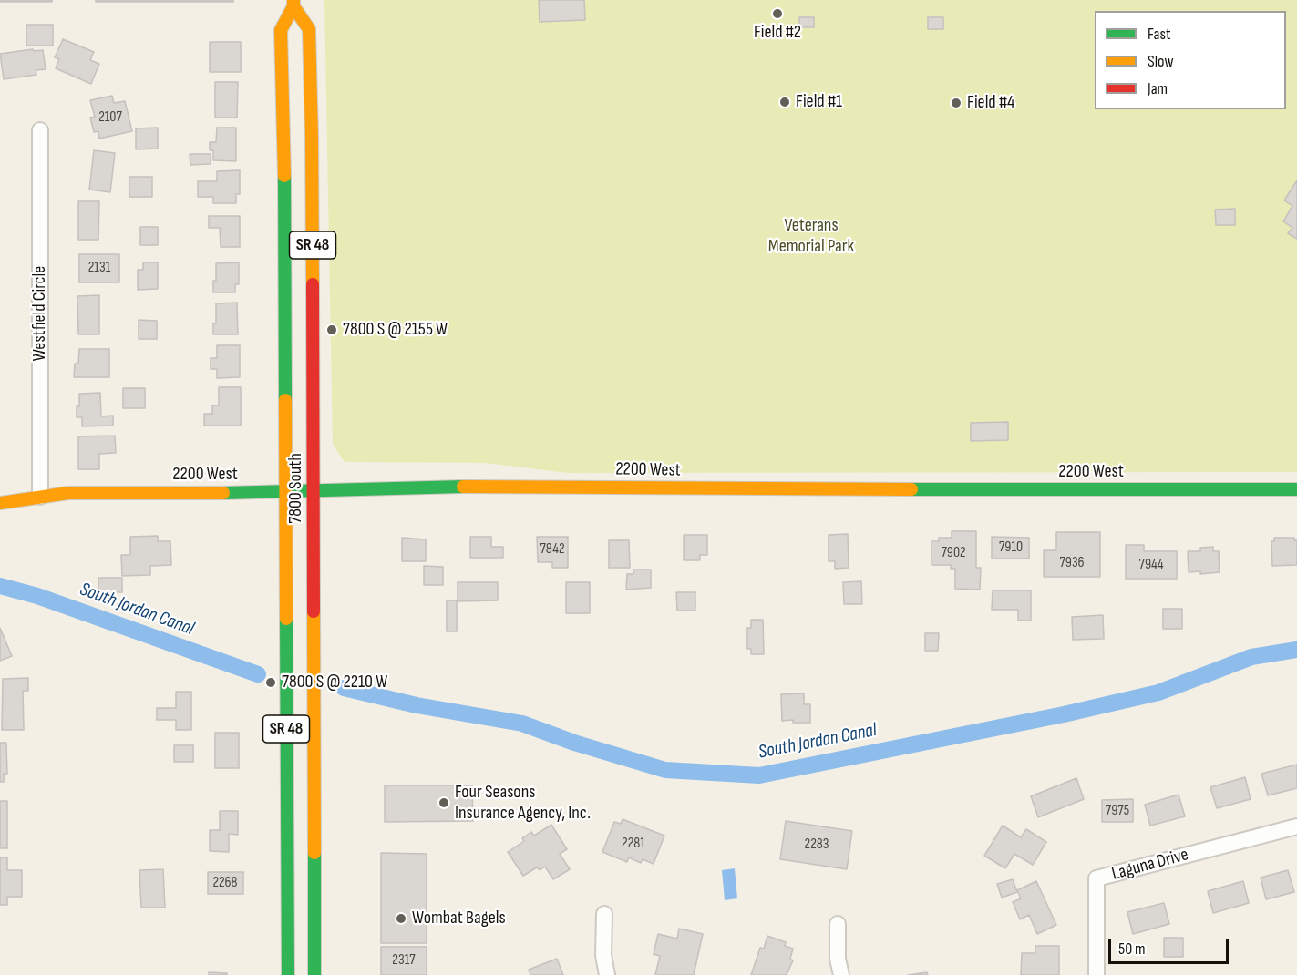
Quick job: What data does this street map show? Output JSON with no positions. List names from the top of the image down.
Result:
{
  "streets": {
    "main road": ["SR 48", "2200 West", "7800 South"],
    "street": ["Westfield Circle", "Laguna Drive"]
  },
  "crossings": [
    ["Westfield Circle", "2200 West"],
    ["2200 West", "7800 South"]
  ],
  "water": ["South Jordan Canal"],
  "parks": ["Veterans Memorial Park"],
  "places": [
    "Field #2",
    "Field #1",
    "Field #4",
    "7800 S @ 2155 W",
    "7800 S @ 2210 W",
    "Four Seasons Insurance Agency, Inc.",
    "Wombat Bagels"
  ],
  "house_numbers": [
    "2107",
    "2131",
    "7910",
    "7842",
    "7902",
    "7936",
    "7944",
    "7975",
    "2281",
    "2283",
    "2268",
    "2317"
  ],
  "legend": ["Fast", "Slow", "Jam"],
  "scale_bar": "50 m"
}
